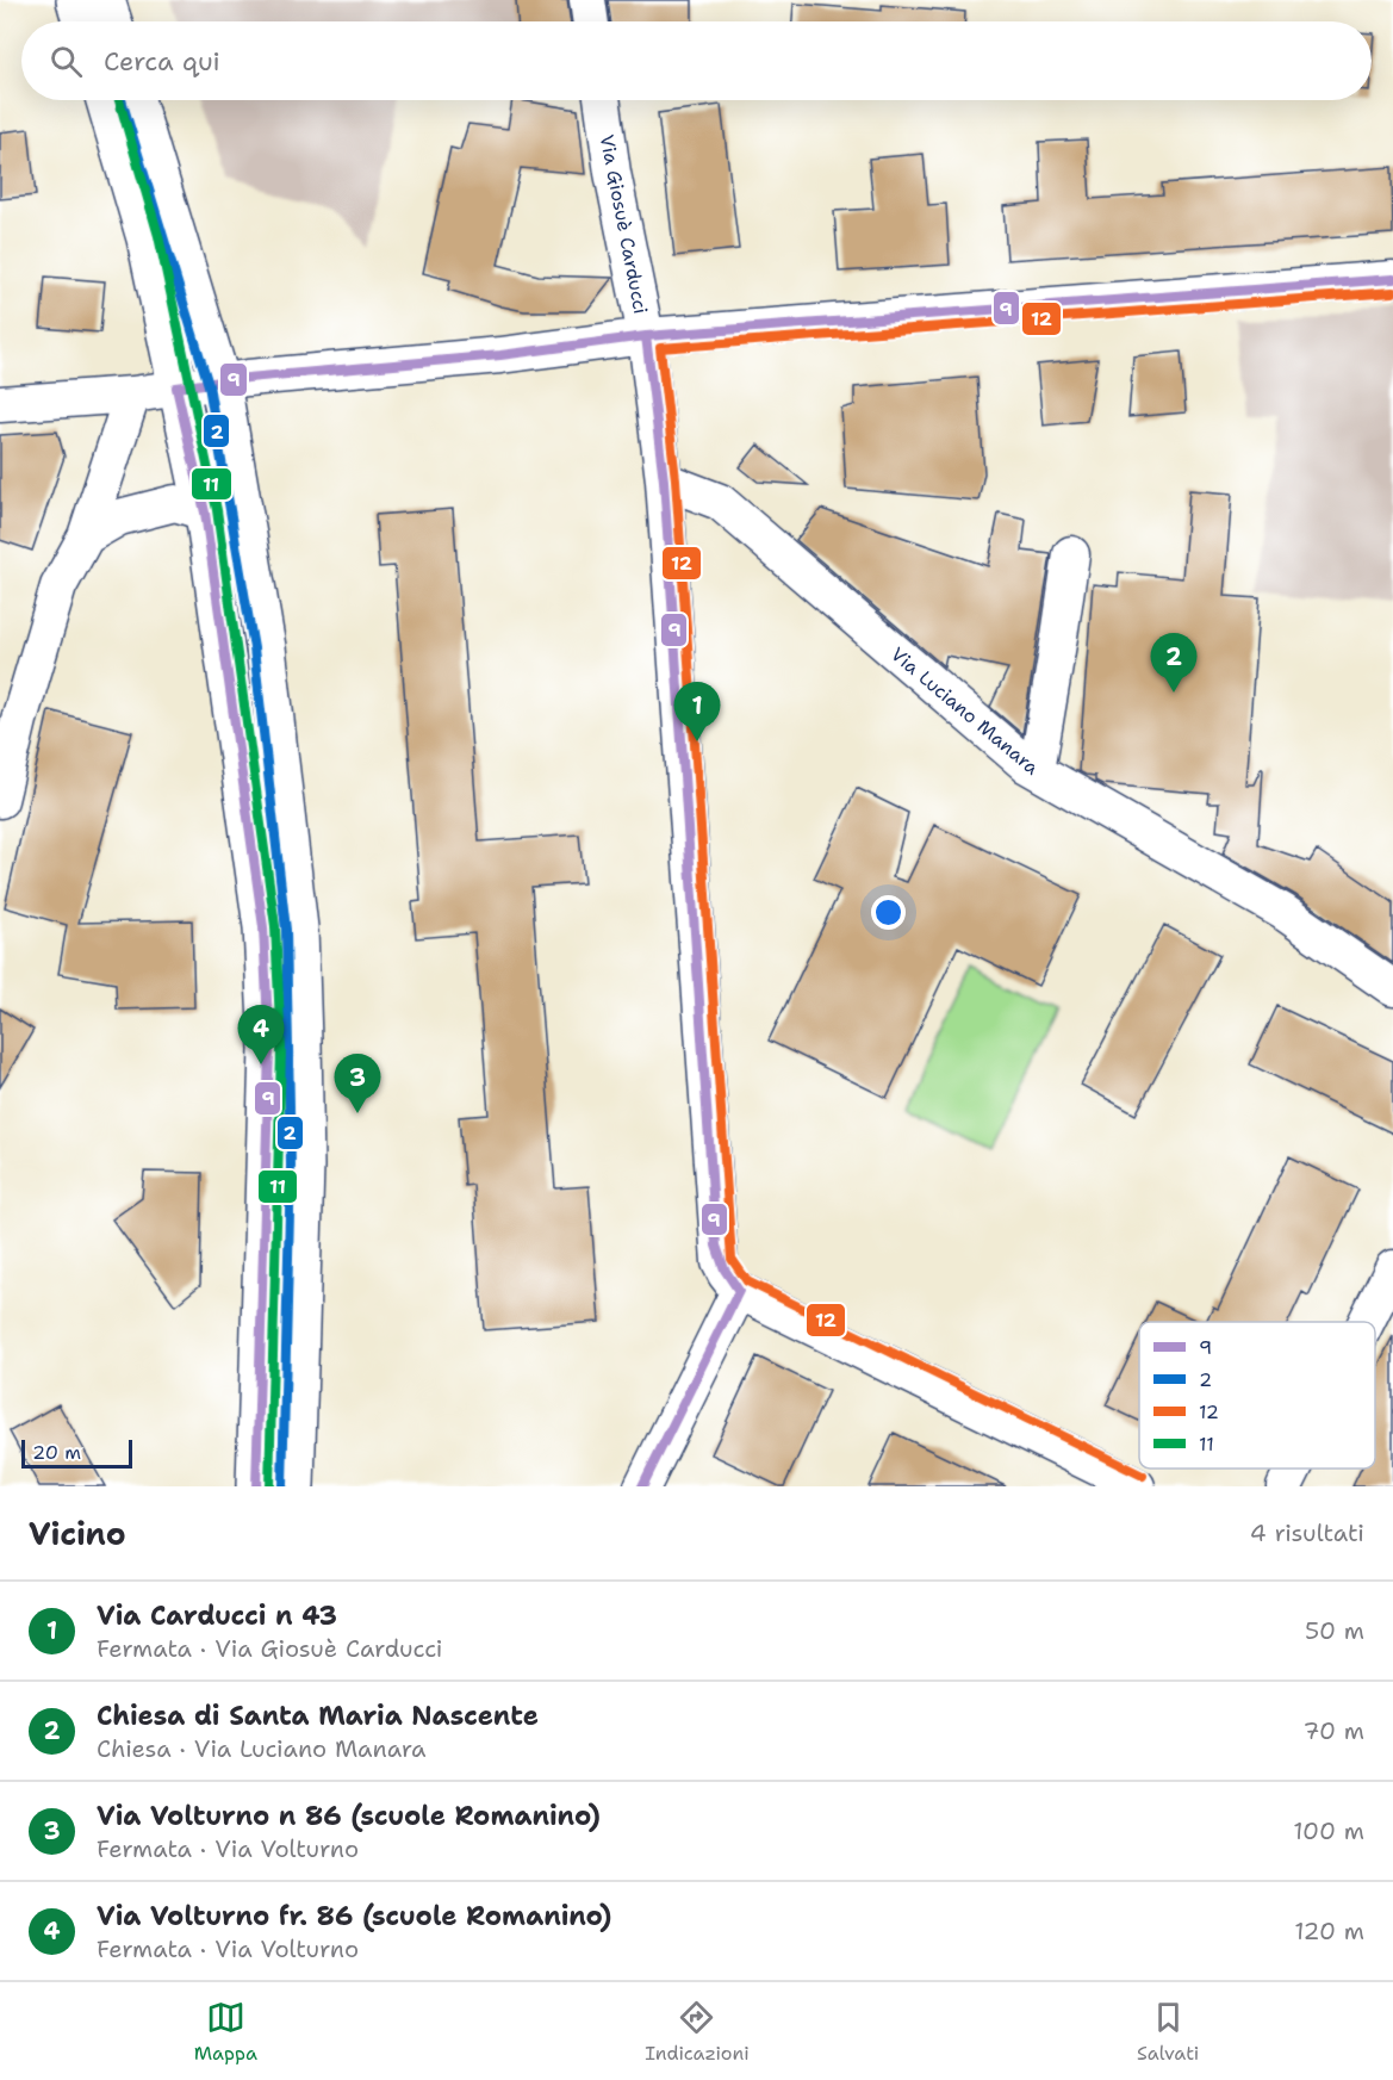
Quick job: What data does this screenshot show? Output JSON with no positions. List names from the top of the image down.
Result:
{
  "streets": {
    "street": ["Via Giosuè Carducci", "Via Luciano Manara"]
  },
  "crossings": [
    ["Via Giosuè Carducci", "Via Luciano Manara"]
  ],
  "lines": [
    "transit line 2",
    "transit line 11",
    "transit line 9",
    "transit line 12"
  ],
  "legend": [
    "9",
    "2",
    "12",
    "11"
  ],
  "scale_bar": "20 m",
  "page": {
    "search": "Cerca qui",
    "pins": [
      "2",
      "1",
      "4",
      "3"
    ],
    "scale": "20 m",
    "heading": ["Vicino", "4 risultati"],
    "list": [
      {
        "mark": "1",
        "name": "Via Carducci n 43",
        "note": "Fermata · Via Giosuè Carducci",
        "value": "50 m"
      },
      {
        "mark": "2",
        "name": "Chiesa di Santa Maria Nascente",
        "note": "Chiesa · Via Luciano Manara",
        "value": "70 m"
      },
      {
        "mark": "3",
        "name": "Via Volturno n 86 (scuole Romanino)",
        "note": "Fermata · Via Volturno",
        "value": "100 m"
      },
      {
        "mark": "4",
        "name": "Via Volturno fr. 86 (scuole Romanino)",
        "note": "Fermata · Via Volturno",
        "value": "120 m"
      }
    ],
    "nav": ["Mappa", "Indicazioni", "Salvati"]
  }
}
